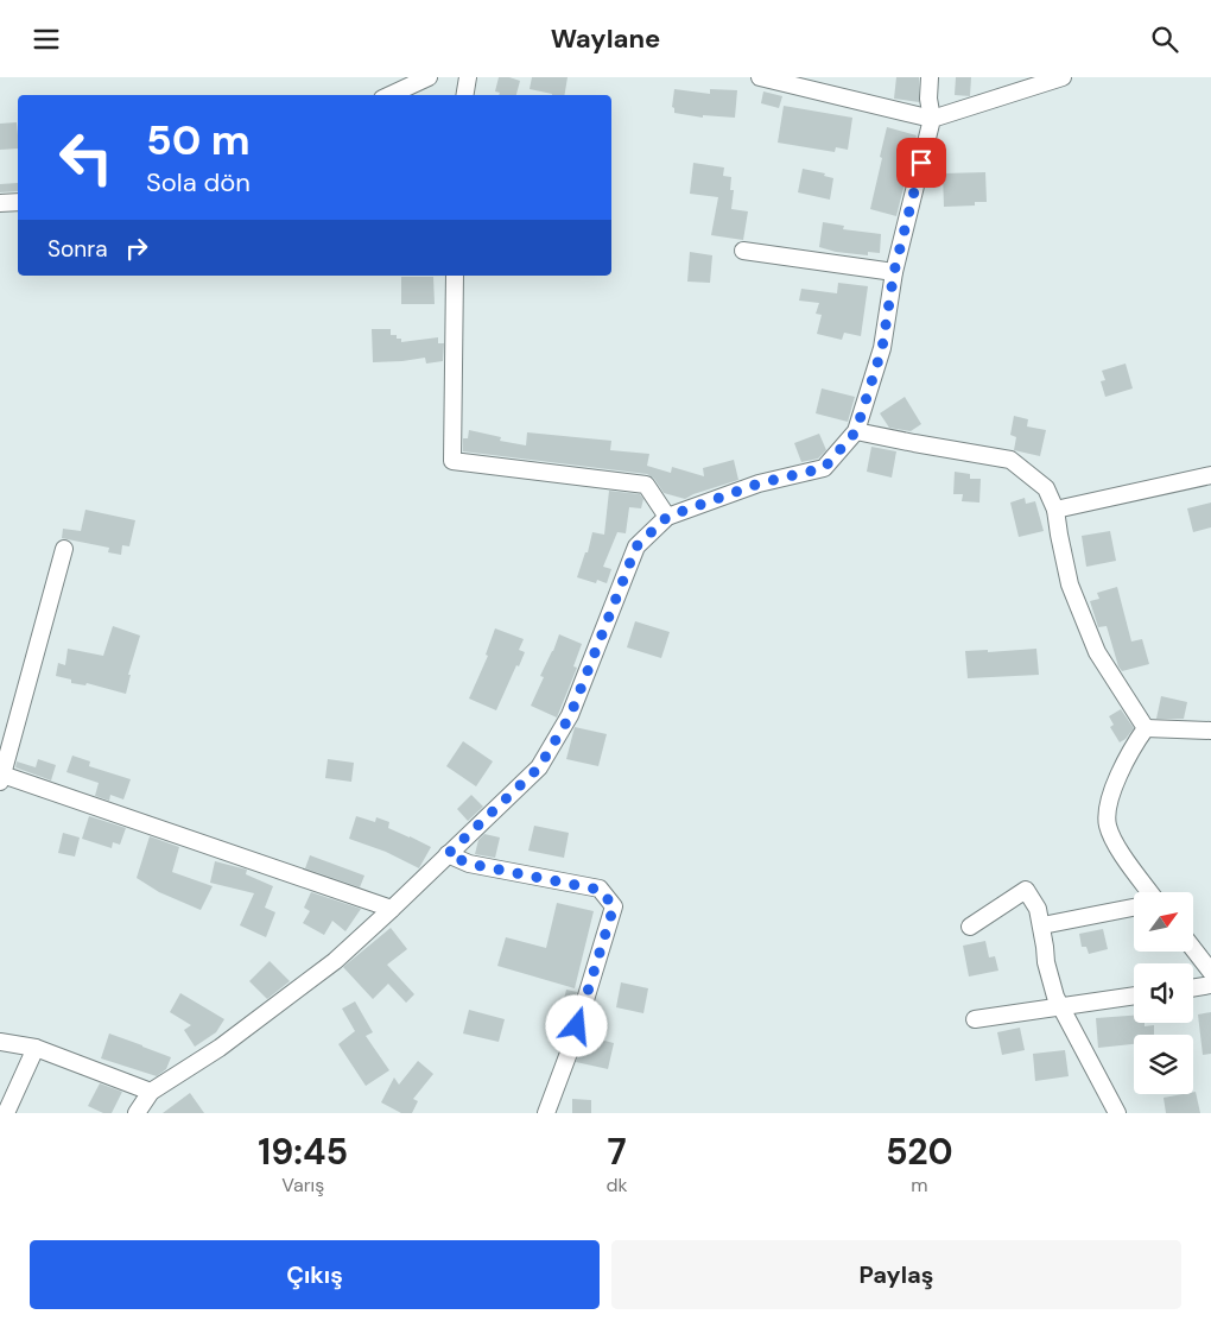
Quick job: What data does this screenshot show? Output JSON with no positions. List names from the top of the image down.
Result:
{
  "north": "top right",
  "page": {
    "header": "Waylane",
    "turn": ["50 m", "Sola dön"],
    "then": "Sonra",
    "eta": [
      "19:45",
      "Varış",
      "7",
      "dk",
      "520",
      "m"
    ],
    "buttons": ["Çıkış", "Paylaş"]
  }
}
